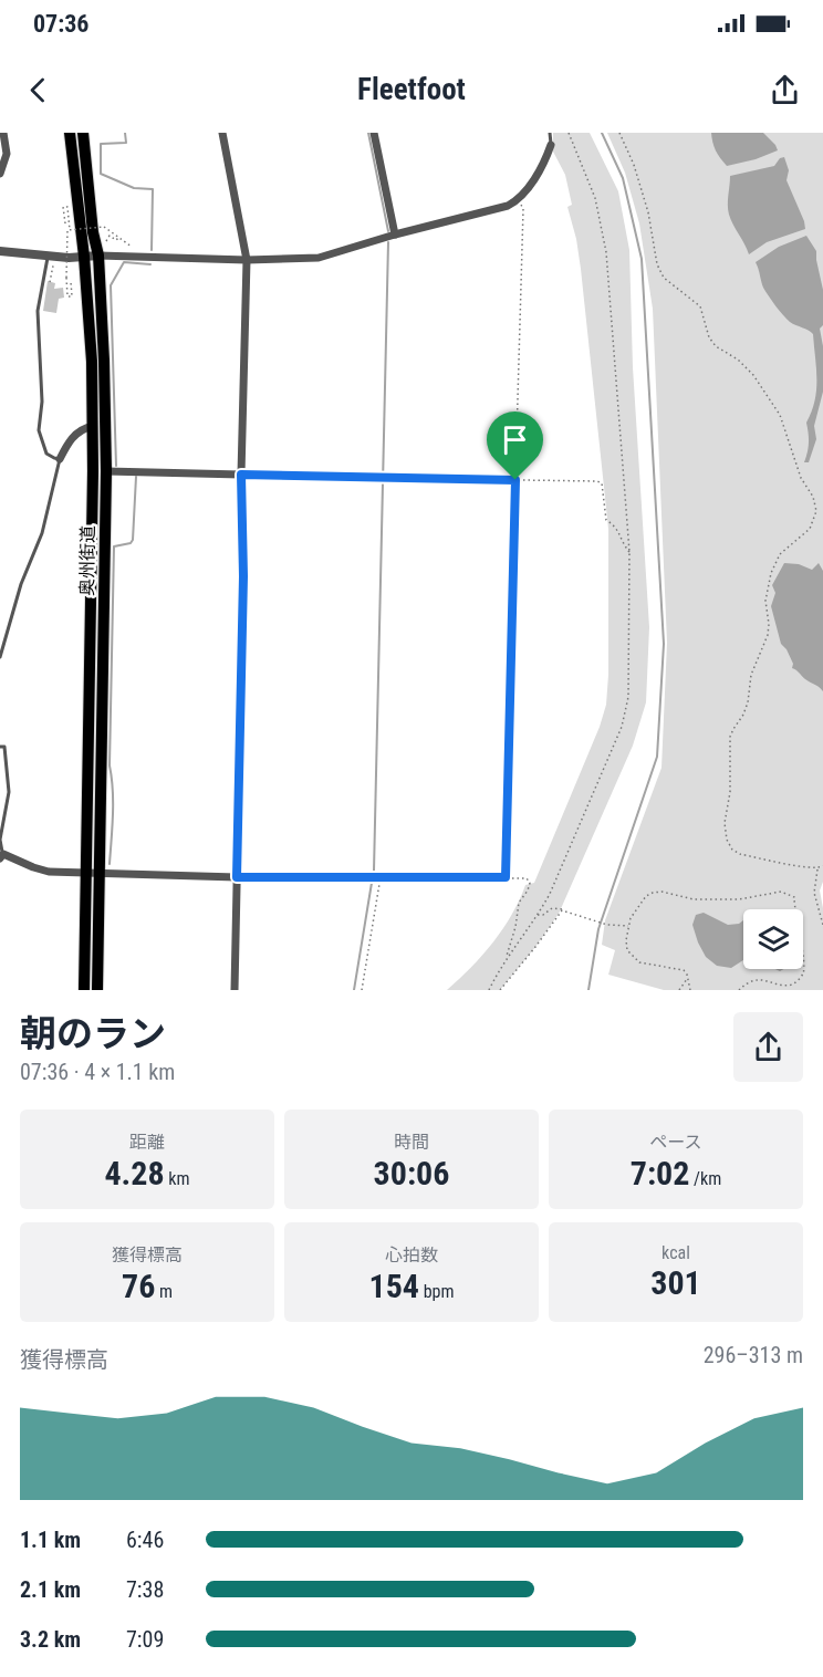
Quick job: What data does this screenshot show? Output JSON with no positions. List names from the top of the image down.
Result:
{
  "streets": {
    "highway": ["奥州街道"]
  },
  "page": {
    "status": "07:36",
    "header": "Fleetfoot",
    "heading": ["朝のラン", "07:36 · 4 × 1.1 km"],
    "stats": [
      ["距離", "4.28 km"],
      ["時間", "30:06"],
      ["ペース", "7:02 /km"],
      ["獲得標高", "76 m"],
      ["心拍数", "154 bpm"],
      ["kcal", "301"]
    ],
    "chart": ["獲得標高", "296–313 m"],
    "list": [
      {
        "name": "1.1 km",
        "note": "6:46"
      },
      {
        "name": "2.1 km",
        "note": "7:38"
      },
      {
        "name": "3.2 km",
        "note": "7:09"
      }
    ]
  }
}
